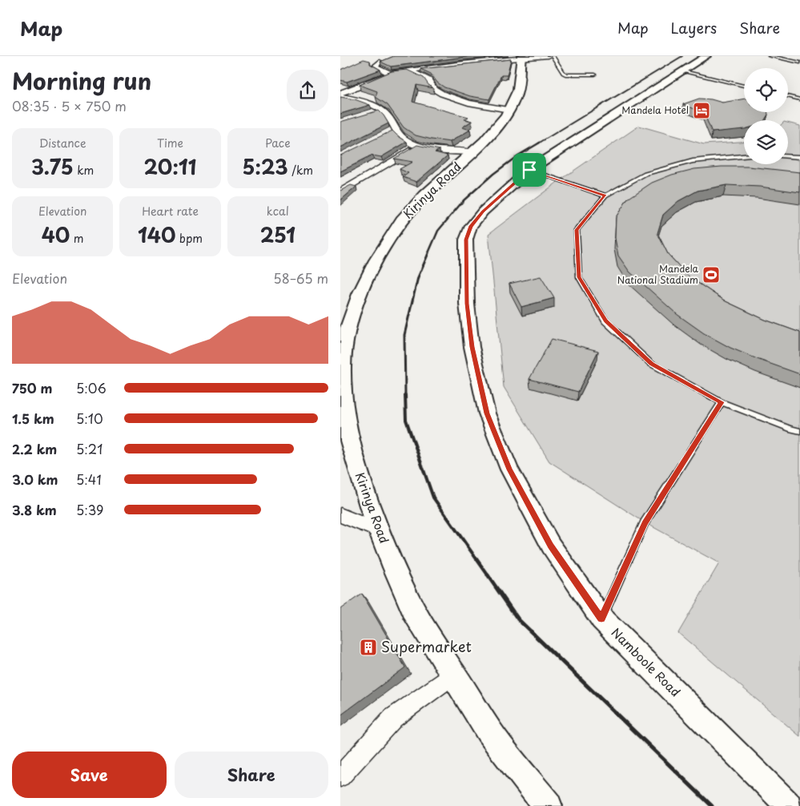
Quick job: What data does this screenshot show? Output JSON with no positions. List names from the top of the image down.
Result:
{
  "streets": {
    "main road": ["Kirinya Road"],
    "street": ["Namboole Road"]
  },
  "places": {
    "hotel": ["Mandela Hotel"],
    "sports": ["Mandela National Stadium"],
    "building": ["Supermarket"]
  },
  "page": {
    "header": "Map",
    "nav": ["Map", "Layers", "Share"],
    "heading": ["Morning run", "08:35 · 5 × 750 m"],
    "stats": [
      ["Distance", "3.75 km"],
      ["Time", "20:11"],
      ["Pace", "5:23 /km"],
      ["Elevation", "40 m"],
      ["Heart rate", "140 bpm"],
      ["kcal", "251"]
    ],
    "chart": ["Elevation", "58–65 m"],
    "list": [
      {
        "name": "750 m",
        "note": "5:06"
      },
      {
        "name": "1.5 km",
        "note": "5:10"
      },
      {
        "name": "2.2 km",
        "note": "5:21"
      },
      {
        "name": "3.0 km",
        "note": "5:41"
      },
      {
        "name": "3.8 km",
        "note": "5:39"
      }
    ],
    "buttons": ["Save", "Share"]
  }
}
